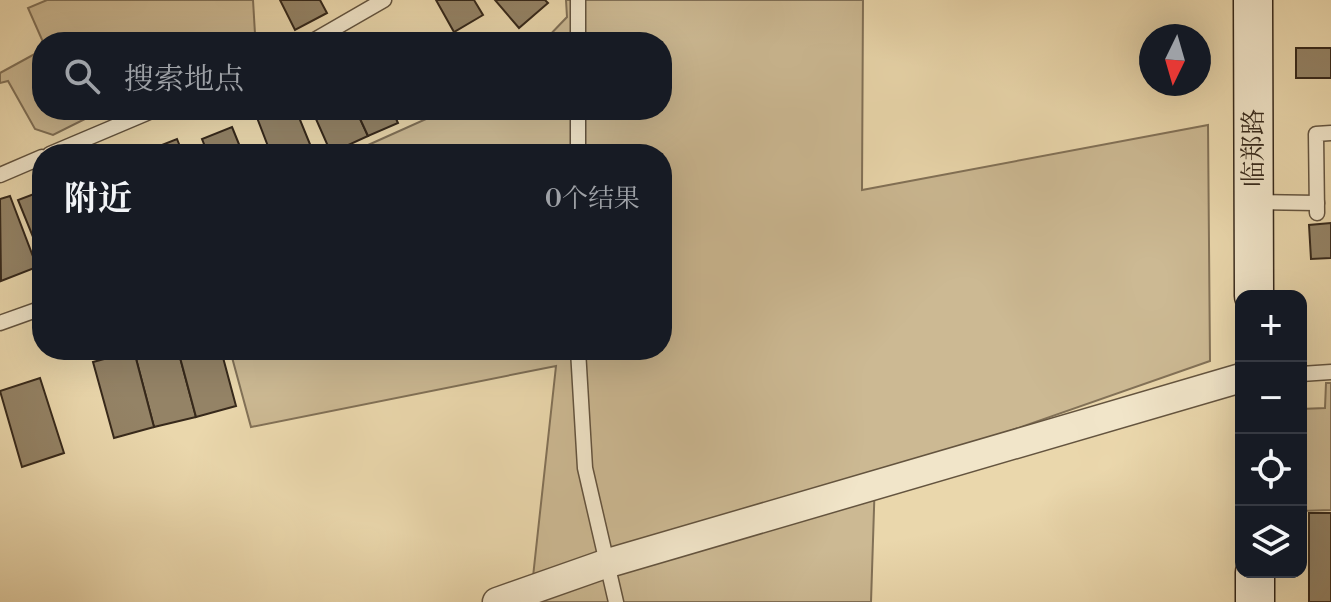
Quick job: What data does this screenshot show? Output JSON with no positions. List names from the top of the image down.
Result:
{
  "streets": {
    "main road": ["临郑路"]
  },
  "north": "bottom",
  "page": {
    "search": "搜索地点",
    "heading": ["附近", "0个结果"],
    "map_buttons": ["+", "−"]
  }
}
